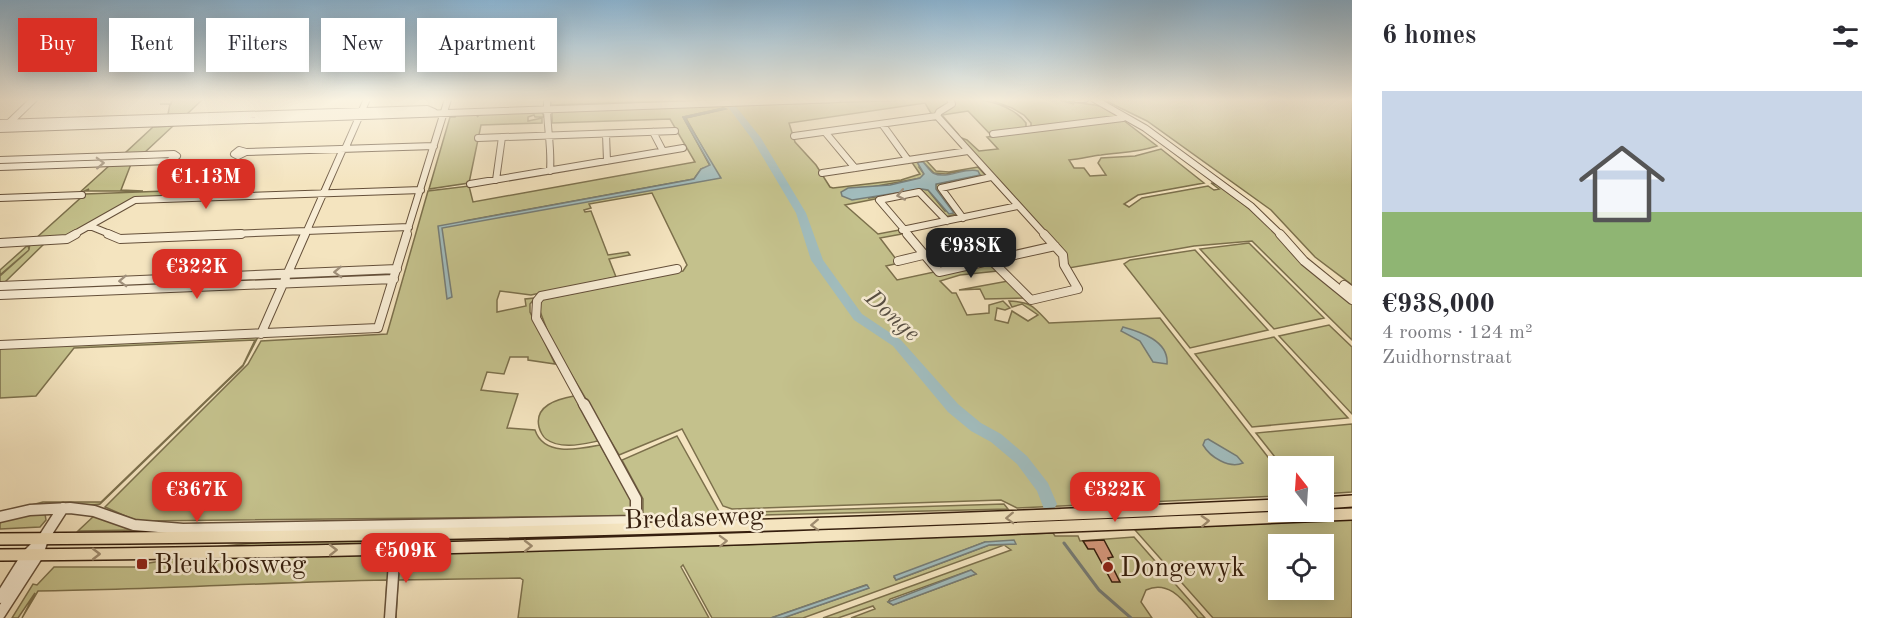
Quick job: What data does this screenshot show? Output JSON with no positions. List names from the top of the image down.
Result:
{
  "streets": {
    "main road": ["Bredaseweg"]
  },
  "water": ["Donge"],
  "places": {
    "transit": ["Bleukbosweg"],
    "other": ["Dongewyk"]
  },
  "north": "top",
  "page": {
    "heading": "6 homes",
    "chip": [
      "Buy",
      "Rent",
      "Filters",
      "New",
      "Apartment"
    ],
    "list": [
      {
        "name": "€938,000",
        "note": "4 rooms · 124 m² · Zuidhornstraat"
      }
    ],
    "price": [
      "€1.13M",
      "€938K",
      "€322K",
      "€367K",
      "€322K",
      "€509K"
    ]
  }
}
